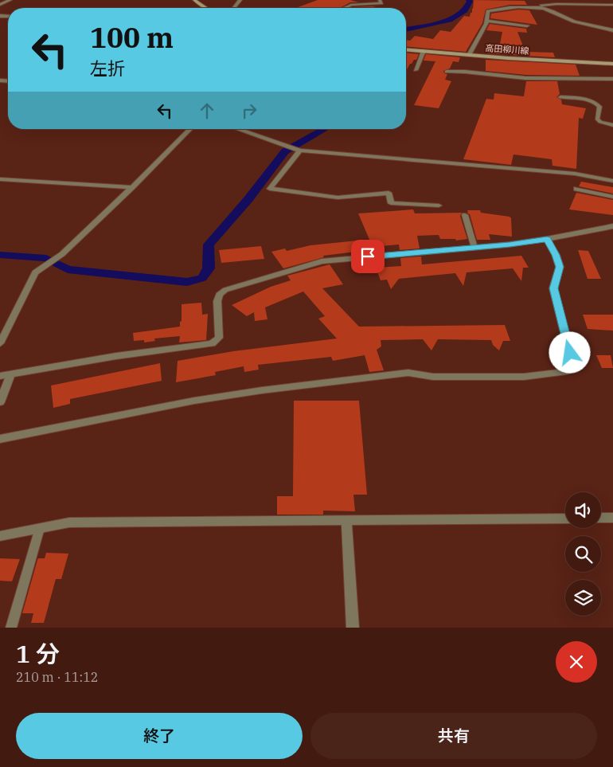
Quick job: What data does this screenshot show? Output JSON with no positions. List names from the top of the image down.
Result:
{
  "streets": {
    "main road": ["高田柳川線"]
  },
  "page": {
    "turn": ["100 m", "左折"],
    "heading": ["1 分", "210 m · 11:12"],
    "buttons": ["終了", "共有"]
  }
}
